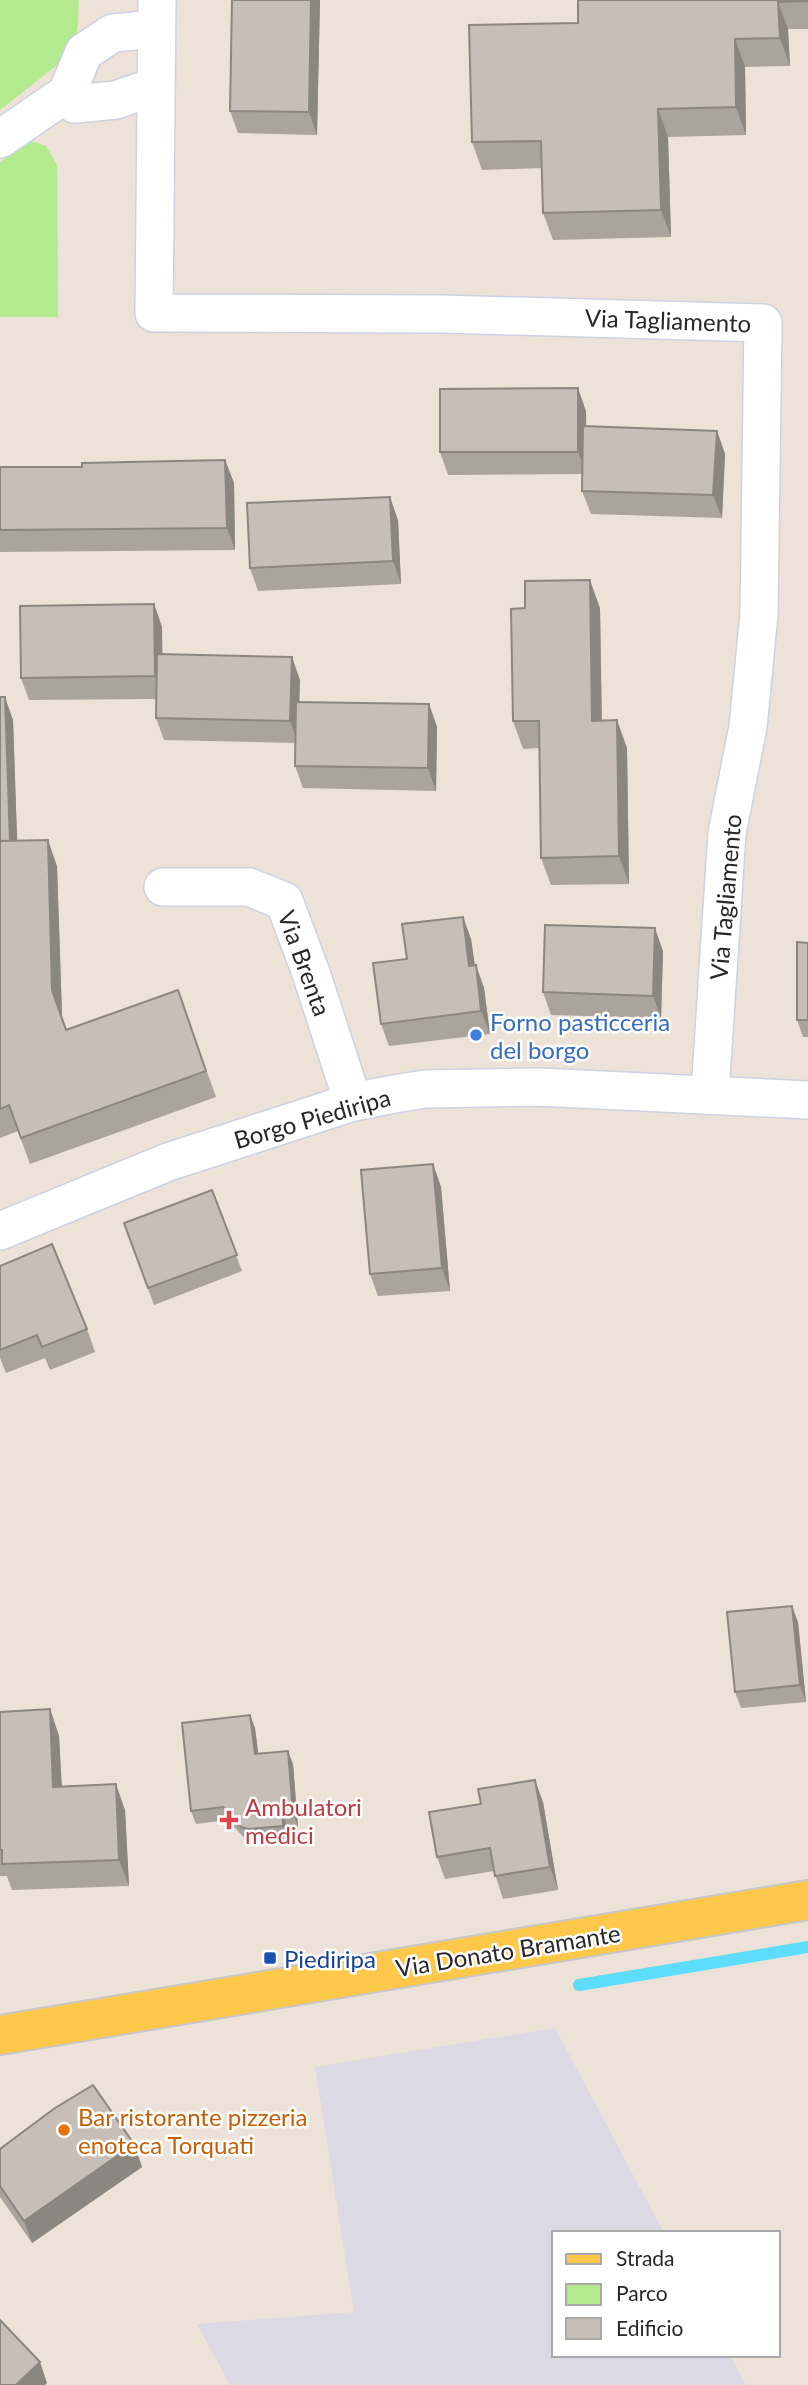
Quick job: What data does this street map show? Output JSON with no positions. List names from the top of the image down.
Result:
{
  "streets": {
    "main road": ["Via Donato Bramante"],
    "street": ["Via Tagliamento", "Via Brenta", "Borgo Piediripa"]
  },
  "crossings": [
    ["Via Tagliamento", "Borgo Piediripa"],
    ["Via Brenta", "Borgo Piediripa"]
  ],
  "places": {
    "other": ["Forno pasticceria del borgo", "Bar ristorante pizzeria enoteca Torquati"],
    "health": ["Ambulatori medici"],
    "transit": ["Piediripa"]
  },
  "legend": ["Strada", "Parco", "Edificio"]
}
